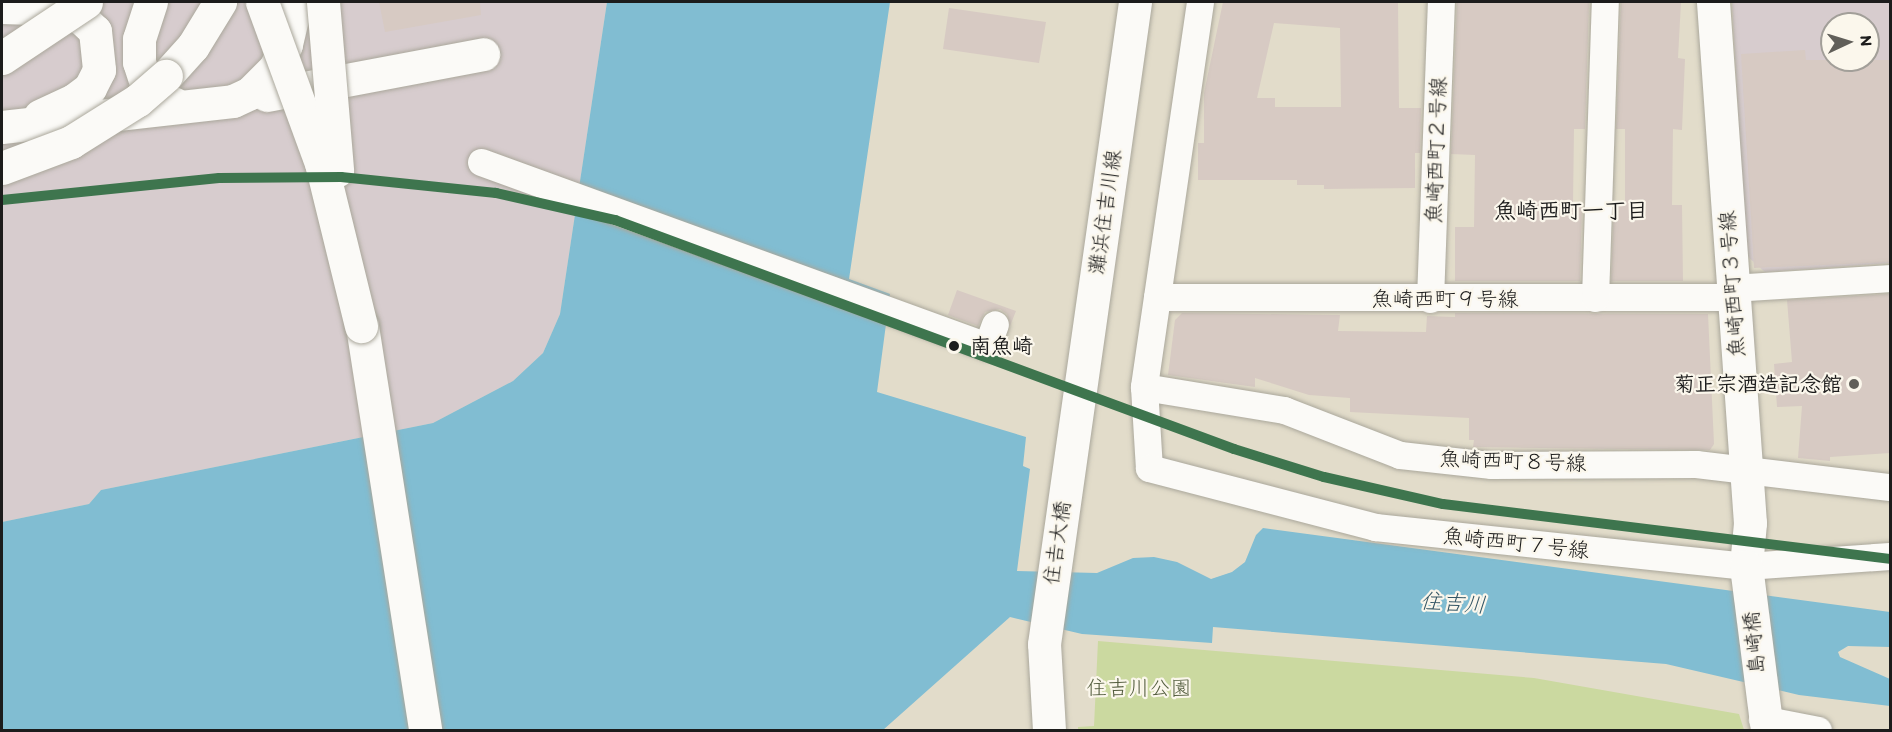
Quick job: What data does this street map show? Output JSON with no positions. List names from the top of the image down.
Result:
{
  "streets": {
    "main road": [
      "灘浜住吉川線",
      "魚崎西町３号線",
      "住𠮷大橋",
      "島崎橋"
    ],
    "street": [
      "魚崎西町２号線",
      "魚崎西町９号線",
      "魚崎西町８号線",
      "魚崎西町７号線"
    ]
  },
  "crossings": [
    ["魚崎西町２号線", "魚崎西町９号線"],
    ["灘浜住吉川線", "住𠮷大橋"],
    ["魚崎西町３号線", "魚崎西町９号線"],
    ["魚崎西町３号線", "魚崎西町８号線"],
    ["魚崎西町３号線", "魚崎西町７号線"],
    ["魚崎西町３号線", "島崎橋"],
    ["魚崎西町８号線", "魚崎西町７号線"],
    ["魚崎西町７号線", "島崎橋"]
  ],
  "districts": ["魚崎西町一丁目"],
  "water": ["住吉川"],
  "parks": ["住吉川公園"],
  "places": ["南魚崎", "菊正宗酒造記念館"],
  "north": "right"
}
